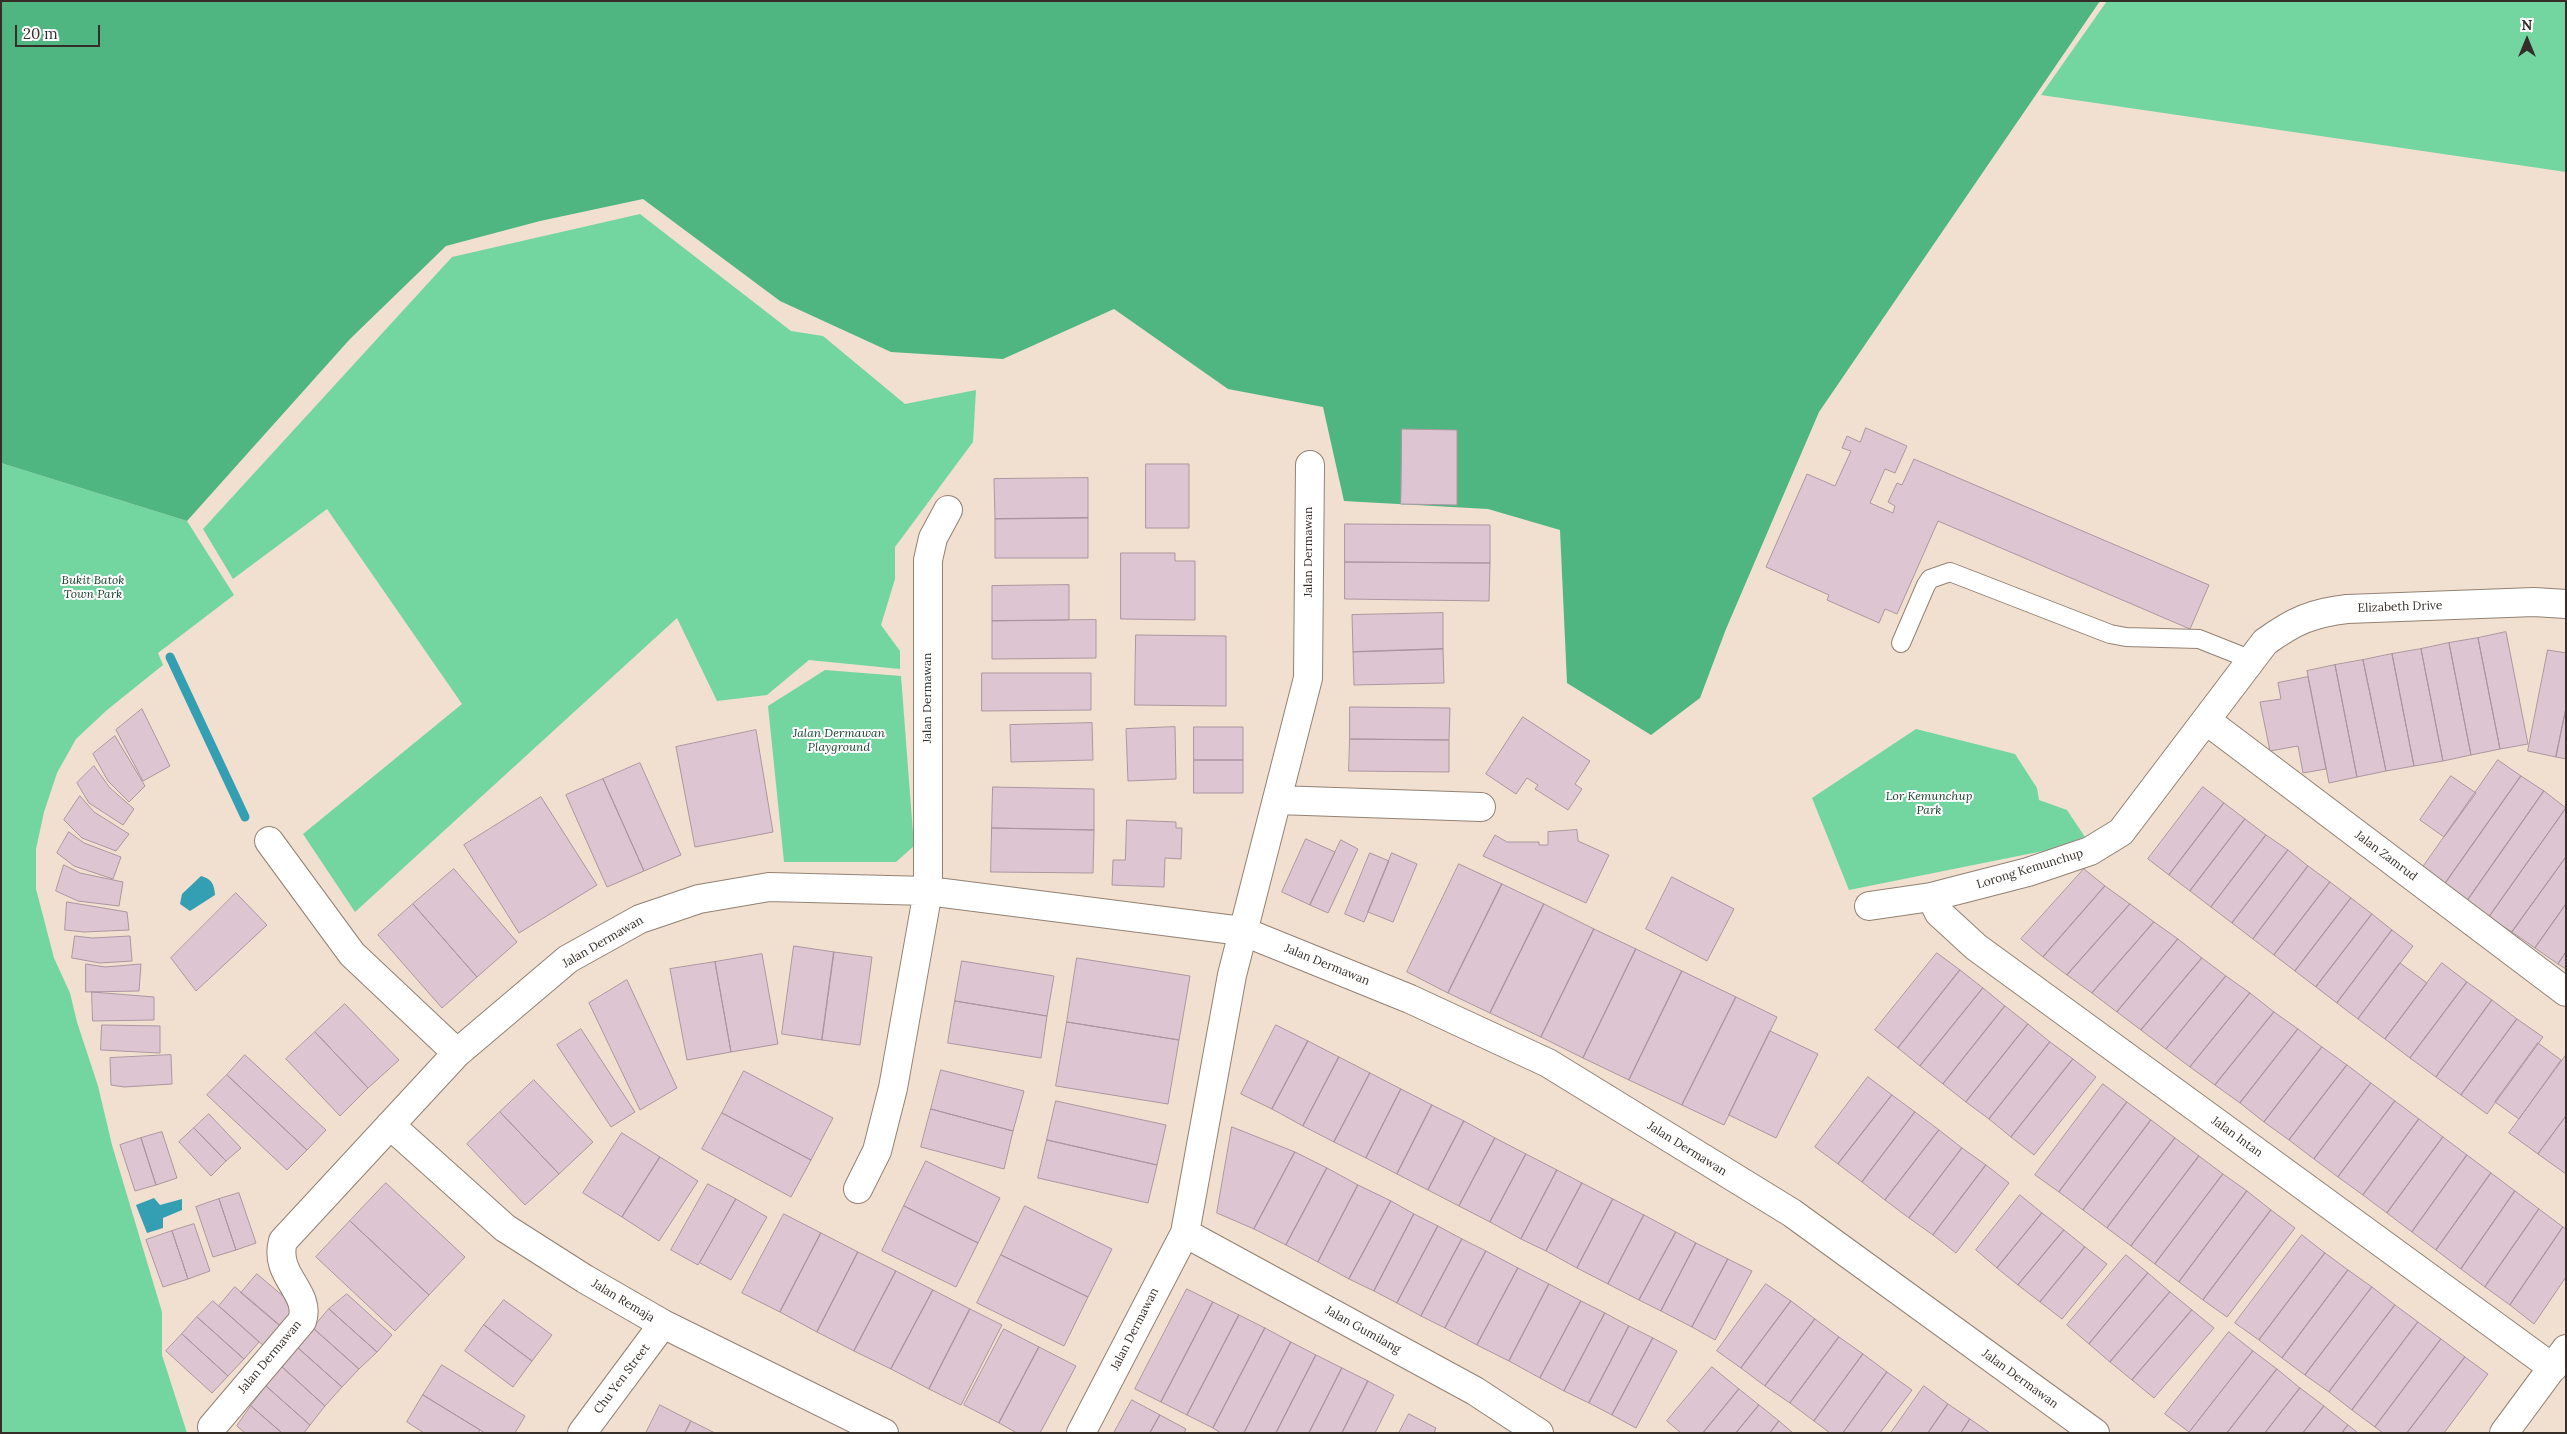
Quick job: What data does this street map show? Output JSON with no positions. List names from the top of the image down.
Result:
{
  "streets": {
    "street": [
      "Jalan Dermawan",
      "Elizabeth Drive",
      "Jalan Zamrud",
      "Lorong Kemunchup",
      "Jalan Intan",
      "Jalan Remaja",
      "Jalan Gumilang",
      "Chu Yen Street"
    ]
  },
  "crossings": [
    ["Jalan Dermawan", "Jalan Remaja"],
    ["Jalan Dermawan", "Jalan Gumilang"],
    ["Elizabeth Drive", "Lorong Kemunchup"],
    ["Jalan Zamrud", "Lorong Kemunchup"],
    ["Lorong Kemunchup", "Jalan Intan"],
    ["Jalan Remaja", "Chu Yen Street"]
  ],
  "parks": ["Bukit Batok Town Park", "Jalan Dermawan Playground", "Lor Kemunchup Park"],
  "scale_bar": "20 m",
  "north": "top"
}
